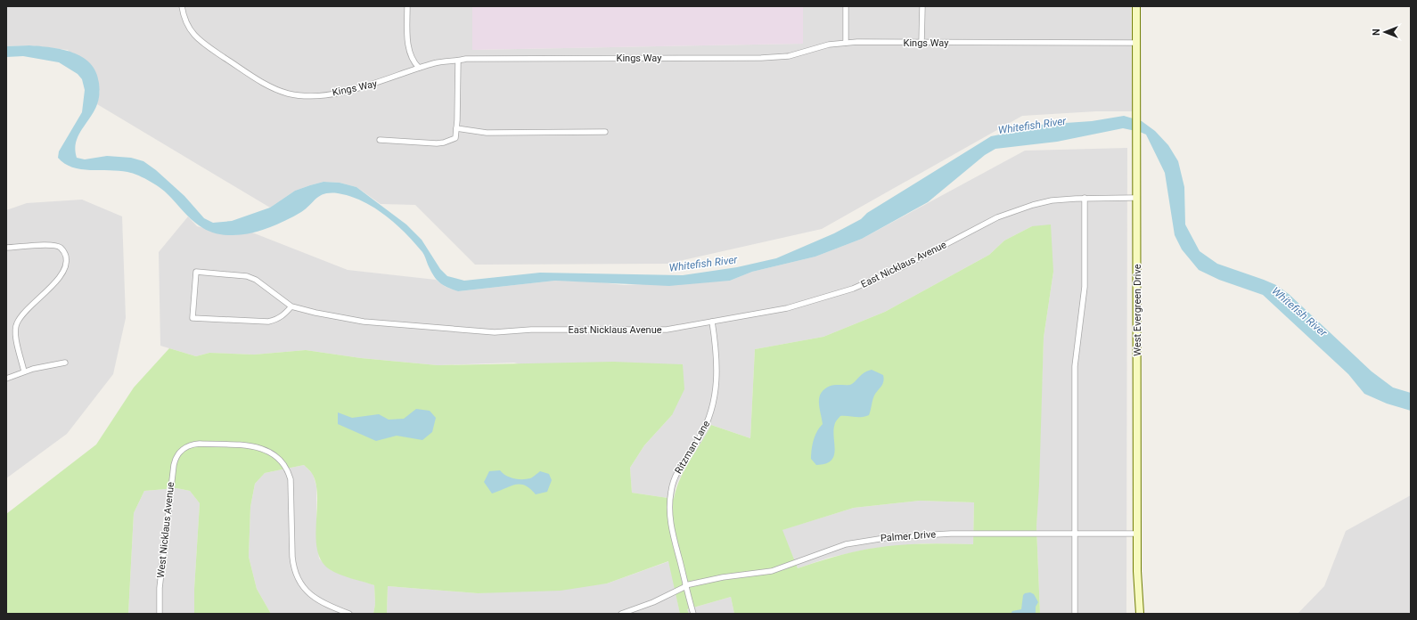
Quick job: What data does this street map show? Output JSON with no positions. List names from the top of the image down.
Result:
{
  "streets": {
    "street": [
      "Kings Way",
      "East Nicklaus Avenue",
      "West Evergreen Drive",
      "Ritzman Lane",
      "West Nicklaus Avenue",
      "Palmer Drive"
    ]
  },
  "crossings": [
    ["Kings Way", "West Evergreen Drive"],
    ["East Nicklaus Avenue", "West Evergreen Drive"],
    ["East Nicklaus Avenue", "Ritzman Lane"],
    ["West Evergreen Drive", "Palmer Drive"],
    ["Ritzman Lane", "Palmer Drive"]
  ],
  "water": ["Whitefish River"],
  "north": "left"
}
